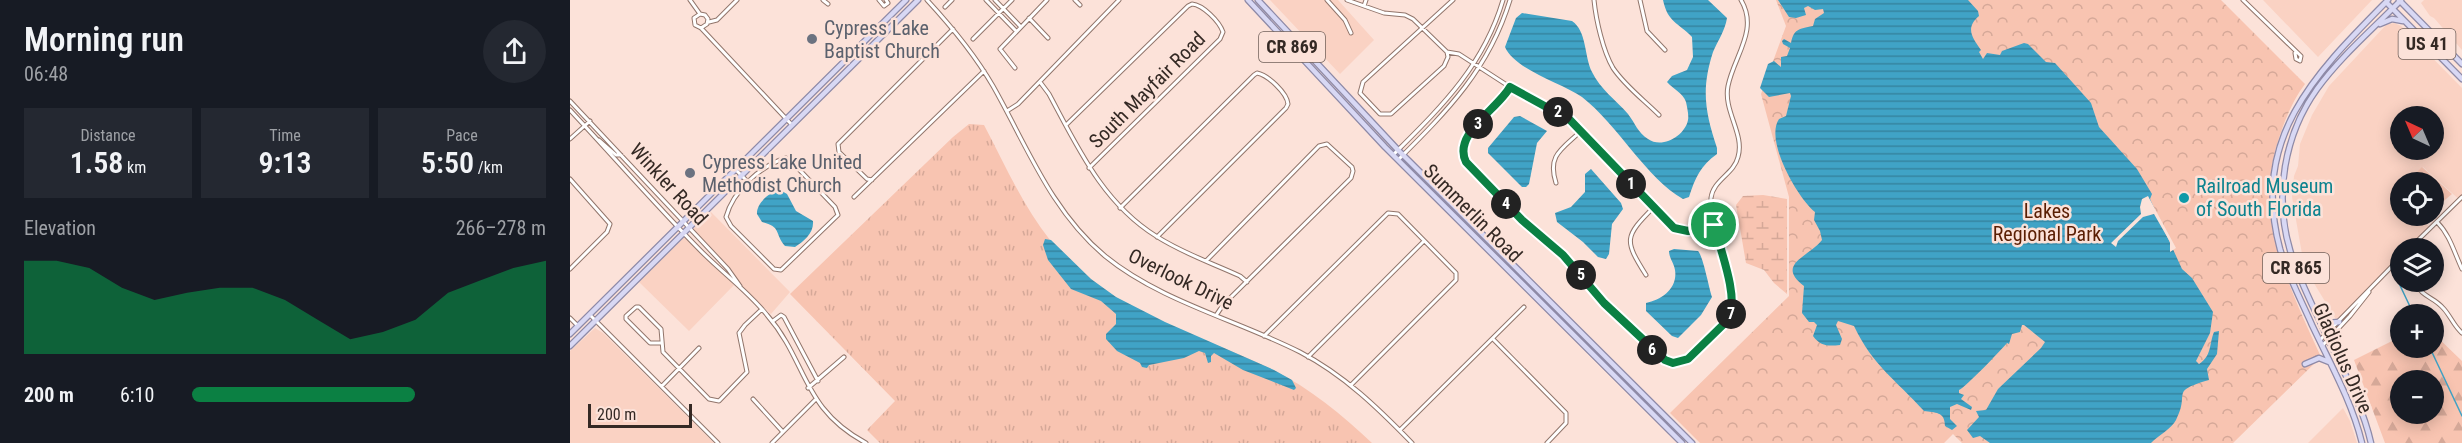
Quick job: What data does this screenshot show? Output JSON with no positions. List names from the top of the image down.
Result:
{
  "streets": {
    "main road": [
      "US 41",
      "CR 869",
      "Summerlin Road",
      "CR 865",
      "Gladiolus Drive"
    ],
    "street": ["South Mayfair Road", "Winkler Road", "Overlook Drive"]
  },
  "crossings": [
    ["US 41", "Gladiolus Drive"]
  ],
  "parks": ["Lakes Regional Park"],
  "places": ["Cypress Lake Baptist Church", "Cypress Lake United Methodist Church", "Railroad Museum of South Florida"],
  "scale_bar": "200 m",
  "north": "top left",
  "page": {
    "heading": ["Morning run", "06:48"],
    "pins": [
      "2",
      "3",
      "1",
      "4",
      "5",
      "7",
      "6"
    ],
    "stats": [
      ["Distance", "1.58 km"],
      ["Time", "9:13"],
      ["Pace", "5:50 /km"]
    ],
    "map_buttons": ["+", "−"],
    "chart": ["Elevation", "266–278 m"],
    "list": [
      {
        "name": "200 m",
        "note": "6:10"
      }
    ],
    "scale": "200 m"
  }
}
